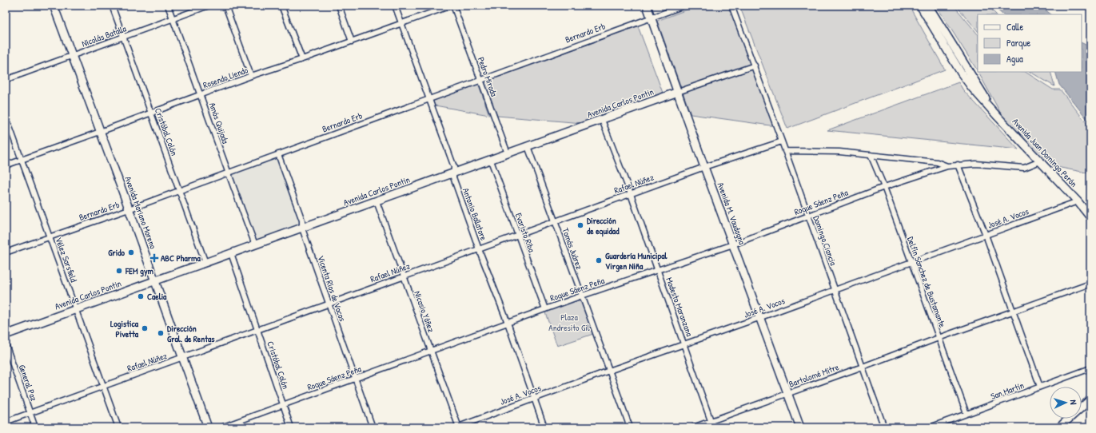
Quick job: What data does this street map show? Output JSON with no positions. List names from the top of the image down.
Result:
{
  "streets": {
    "main road": [
      "Avenida Carlos Pontin",
      "Avenida Juan Domingo Perón",
      "Avenida Mariano Moreno",
      "Avenida M. Vaudagna"
    ],
    "street": [
      "Bernardo Erb",
      "Nicolás Batalla",
      "Pedro Mirada",
      "Rosendo Liendo",
      "Amós Quijada",
      "Cristóbal Colón",
      "Rafael Núñez",
      "Roque Sáenz Peña",
      "Antonio Ballatore",
      "José A. Vocos",
      "Evaristo Riba",
      "Domingo Ciancia",
      "Tomás Juárez",
      "Vélez Sarsfield",
      "Delfín Sánchez de Bustamante",
      "Vicenta Ríos de Vocos",
      "Modesto Maranzana",
      "Nicasio Yáñez",
      "Bartolomé Mitre",
      "General Paz",
      "San Martín"
    ]
  },
  "crossings": [
    ["Bernardo Erb", "Pedro Mirada"],
    ["Bernardo Erb", "Amós Quijada"],
    ["Bernardo Erb", "Cristóbal Colón"],
    ["Bernardo Erb", "Avenida Mariano Moreno"],
    ["Bernardo Erb", "Avenida M. Vaudagna"],
    ["Bernardo Erb", "Antonio Ballatore"],
    ["Bernardo Erb", "Vélez Sarsfield"],
    ["Bernardo Erb", "Vicenta Ríos de Vocos"],
    ["Nicolás Batalla", "Amós Quijada"],
    ["Nicolás Batalla", "Cristóbal Colón"],
    ["Nicolás Batalla", "Avenida Mariano Moreno"],
    ["Pedro Mirada", "Rosendo Liendo"],
    ["Pedro Mirada", "Avenida Carlos Pontin"],
    ["Rosendo Liendo", "Amós Quijada"],
    ["Rosendo Liendo", "Cristóbal Colón"],
    ["Rosendo Liendo", "Avenida Mariano Moreno"],
    ["Rosendo Liendo", "Antonio Ballatore"],
    ["Rosendo Liendo", "Vélez Sarsfield"],
    ["Avenida Carlos Pontin", "Amós Quijada"],
    ["Avenida Carlos Pontin", "Cristóbal Colón"],
    ["Avenida Carlos Pontin", "Avenida Mariano Moreno"],
    ["Avenida Carlos Pontin", "Avenida M. Vaudagna"],
    ["Avenida Carlos Pontin", "Antonio Ballatore"],
    ["Avenida Carlos Pontin", "Evaristo Riba"],
    ["Avenida Carlos Pontin", "Domingo Ciancia"],
    ["Avenida Carlos Pontin", "Tomás Juárez"],
    ["Avenida Carlos Pontin", "Vélez Sarsfield"],
    ["Avenida Carlos Pontin", "Vicenta Ríos de Vocos"],
    ["Avenida Carlos Pontin", "Modesto Maranzana"],
    ["Avenida Carlos Pontin", "Nicasio Yáñez"],
    ["Cristóbal Colón", "Rafael Núñez"],
    ["Cristóbal Colón", "Roque Sáenz Peña"],
    ["Avenida Juan Domingo Perón", "Roque Sáenz Peña"],
    ["Avenida Juan Domingo Perón", "José A. Vocos"],
    ["Rafael Núñez", "Avenida Mariano Moreno"],
    ["Rafael Núñez", "Avenida M. Vaudagna"],
    ["Rafael Núñez", "Antonio Ballatore"],
    ["Rafael Núñez", "Evaristo Riba"],
    ["Rafael Núñez", "Domingo Ciancia"],
    ["Rafael Núñez", "Tomás Juárez"],
    ["Rafael Núñez", "Vélez Sarsfield"],
    ["Rafael Núñez", "Vicenta Ríos de Vocos"],
    ["Rafael Núñez", "Modesto Maranzana"],
    ["Rafael Núñez", "Nicasio Yáñez"],
    ["Rafael Núñez", "General Paz"],
    ["Roque Sáenz Peña", "Avenida M. Vaudagna"],
    ["Roque Sáenz Peña", "Antonio Ballatore"],
    ["Roque Sáenz Peña", "Evaristo Riba"],
    ["Roque Sáenz Peña", "Domingo Ciancia"],
    ["Roque Sáenz Peña", "Tomás Juárez"],
    ["Roque Sáenz Peña", "Delfín Sánchez de Bustamante"],
    ["Roque Sáenz Peña", "Vicenta Ríos de Vocos"],
    ["Roque Sáenz Peña", "Modesto Maranzana"],
    ["Roque Sáenz Peña", "Nicasio Yáñez"],
    ["Avenida M. Vaudagna", "José A. Vocos"],
    ["Avenida M. Vaudagna", "Bartolomé Mitre"],
    ["Antonio Ballatore", "José A. Vocos"],
    ["José A. Vocos", "Domingo Ciancia"],
    ["José A. Vocos", "Tomás Juárez"],
    ["José A. Vocos", "Delfín Sánchez de Bustamante"],
    ["José A. Vocos", "Modesto Maranzana"],
    ["José A. Vocos", "Nicasio Yáñez"],
    ["Domingo Ciancia", "Bartolomé Mitre"],
    ["Delfín Sánchez de Bustamante", "Bartolomé Mitre"],
    ["Delfín Sánchez de Bustamante", "San Martín"],
    ["Modesto Maranzana", "Bartolomé Mitre"]
  ],
  "parks": ["Plaza Andresito Gil"],
  "places": {
    "other": [
      "Dirección de equidad",
      "Grido",
      "Guardería Municipal Virgen Niña",
      "FEM gym",
      "Caelia",
      "Logistica Pivetta",
      "Dirección Gral. de Rentas"
    ],
    "health": ["ABC Pharma"]
  },
  "legend": ["Calle", "Parque", "Agua"],
  "north": "right"
}
